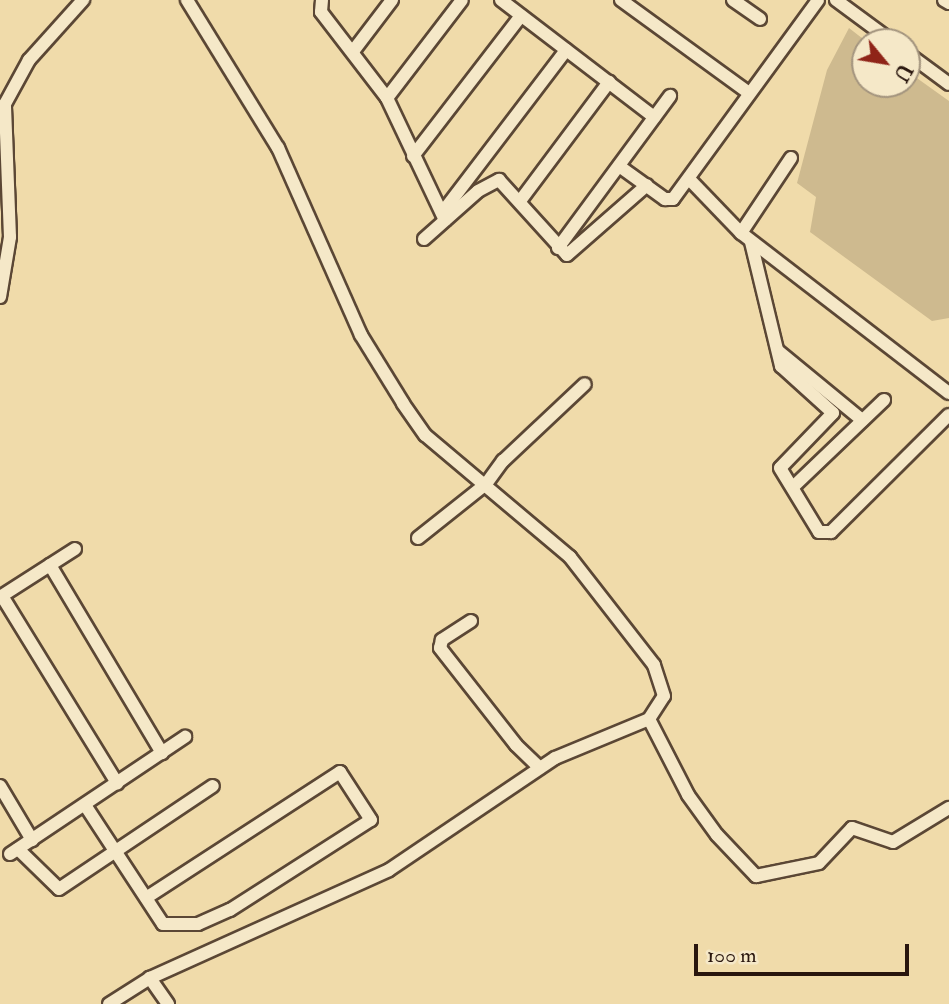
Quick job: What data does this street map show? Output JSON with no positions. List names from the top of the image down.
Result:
{
  "scale_bar": "100 m",
  "north": "bottom right"
}
